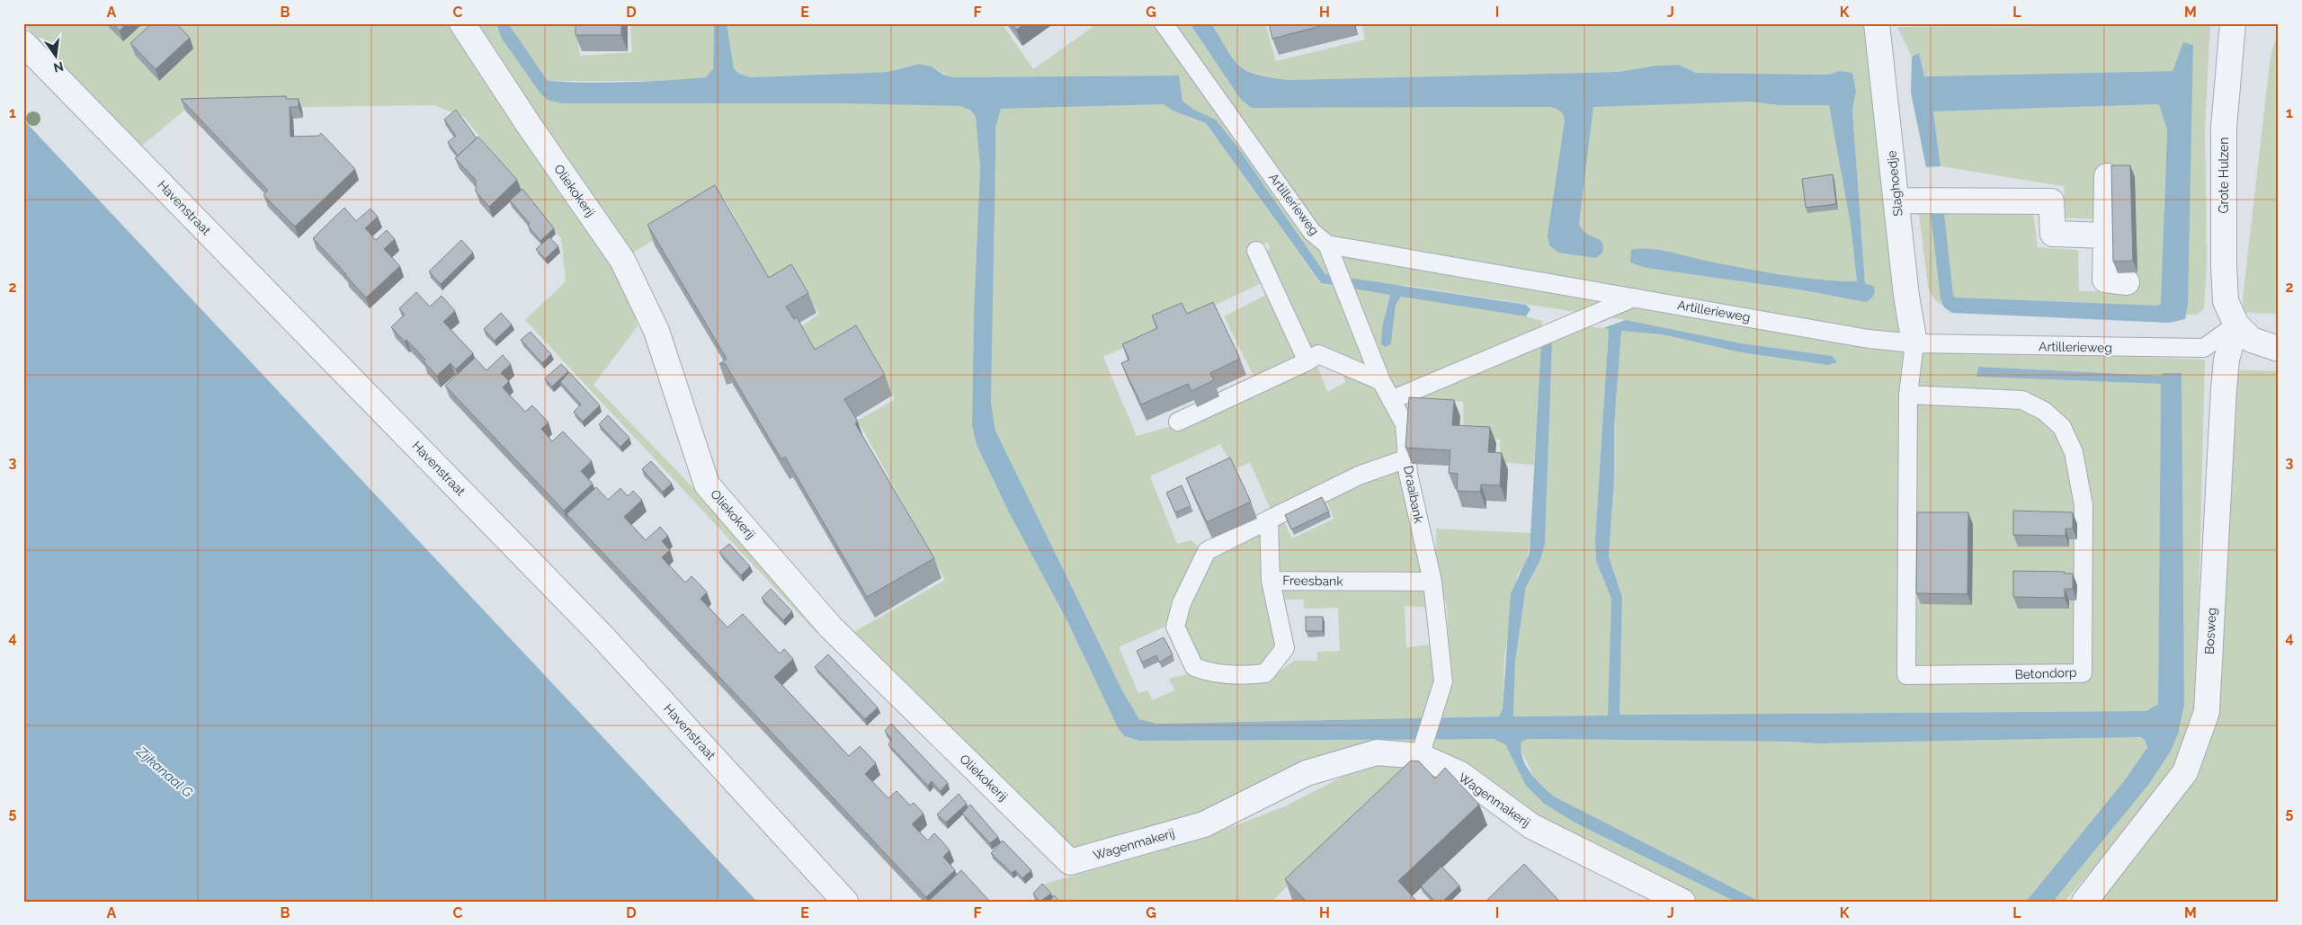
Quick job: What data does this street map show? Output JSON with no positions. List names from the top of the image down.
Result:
{
  "streets": {
    "street": [
      "Grote Hulzen",
      "Slaghoedje",
      "Oliekokerij",
      "Havenstraat",
      "Bosweg",
      "Wagenmakerij"
    ],
    "lane": [
      "Artillerieweg",
      "Draaibank",
      "Freesbank",
      "Betondorp"
    ]
  },
  "crossings": [
    ["Grote Hulzen", "Artillerieweg"],
    ["Grote Hulzen", "Bosweg"],
    ["Slaghoedje", "Artillerieweg"],
    ["Slaghoedje", "Betondorp"],
    ["Oliekokerij", "Wagenmakerij"],
    ["Artillerieweg", "Draaibank"],
    ["Artillerieweg", "Bosweg"],
    ["Artillerieweg", "Betondorp"],
    ["Draaibank", "Freesbank"],
    ["Draaibank", "Wagenmakerij"]
  ],
  "water": ["Zijkanaal G"],
  "north": "bottom",
  "grid": {
    "columns": [
      "A",
      "B",
      "C",
      "D",
      "E",
      "F",
      "G",
      "H",
      "I",
      "J",
      "K",
      "L",
      "M"
    ],
    "rows": [
      "1",
      "2",
      "3",
      "4",
      "5"
    ]
  }
}
